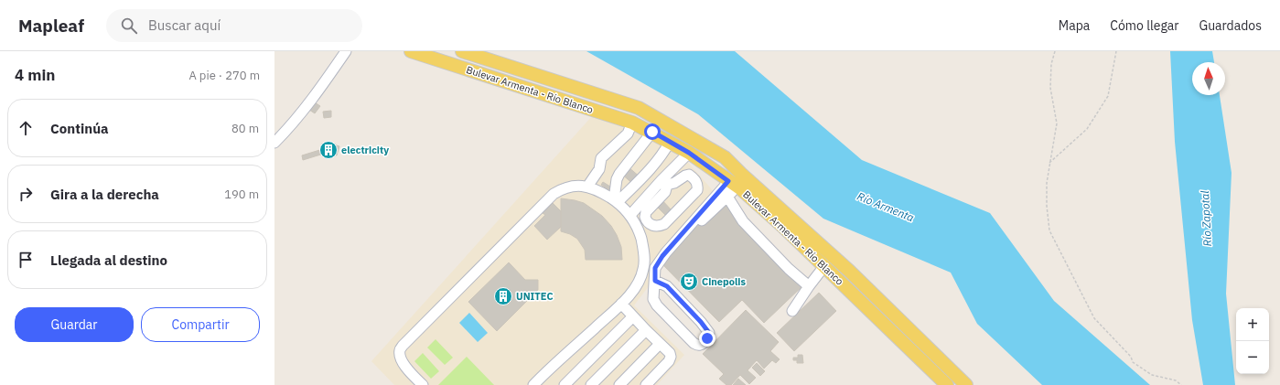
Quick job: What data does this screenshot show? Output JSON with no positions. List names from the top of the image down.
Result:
{
  "streets": {
    "main road": ["Bulevar Armenta - Río Blanco"]
  },
  "water": ["Río Armenta", "Río Zapotal"],
  "places": {
    "building": ["electricity", "UNITEC"],
    "theatre": ["Cinepolis"]
  },
  "north": "top",
  "page": {
    "header": "Mapleaf",
    "search": "Buscar aquí",
    "nav": ["Mapa", "Cómo llegar", "Guardados"],
    "heading": ["4 min", "A pie · 270 m"],
    "list": [
      ["Continúa", "80 m"],
      ["Gira a la derecha", "190 m"],
      "Llegada al destino"
    ],
    "buttons": ["Guardar", "Compartir"],
    "map_buttons": ["+", "−"]
  }
}
